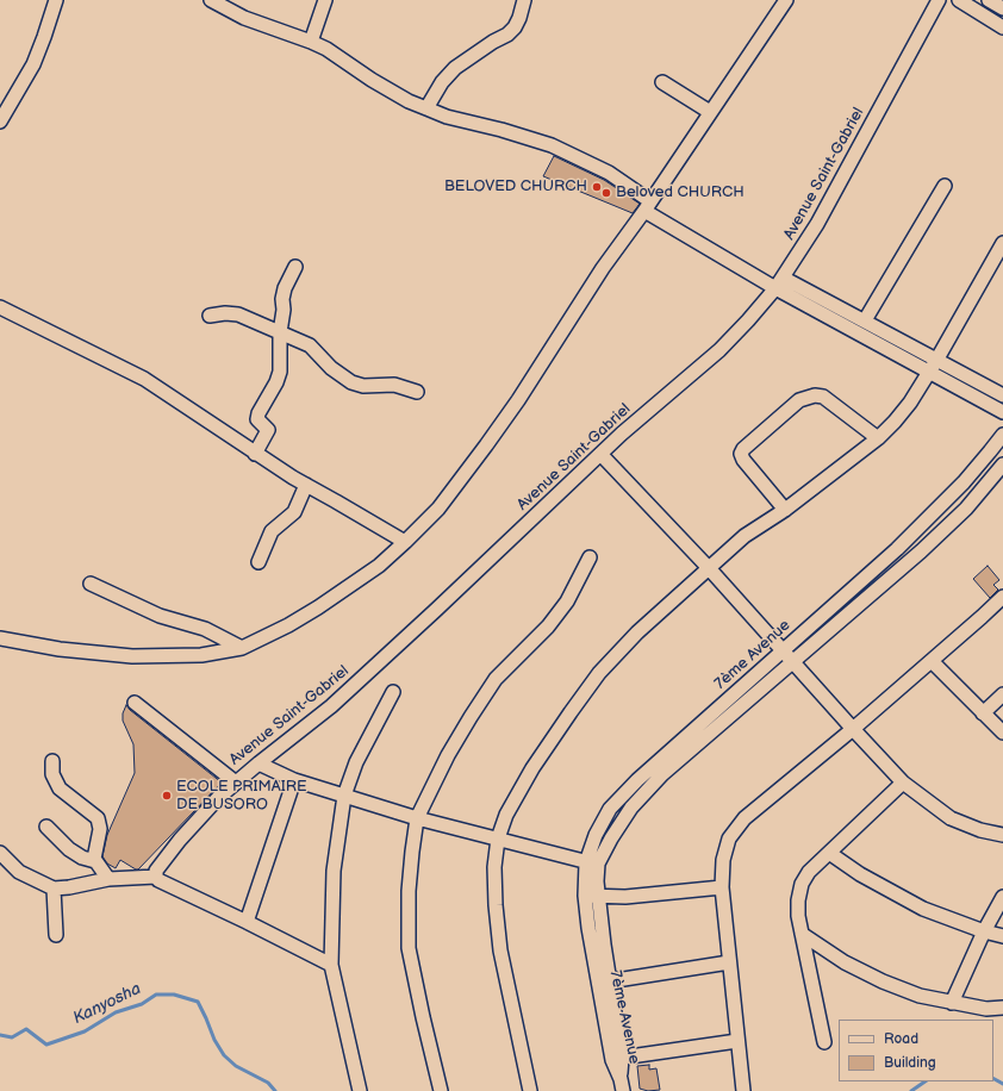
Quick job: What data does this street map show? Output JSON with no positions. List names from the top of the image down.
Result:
{
  "streets": {
    "street": ["Avenue Saint-Gabriel", "7ème Avenue"]
  },
  "water": ["Kanyosha"],
  "places": ["BELOVED CHURCH", "Beloved CHURCH", "ECOLE PRIMAIRE DE BUSORO"],
  "legend": ["Road", "Building"]
}
